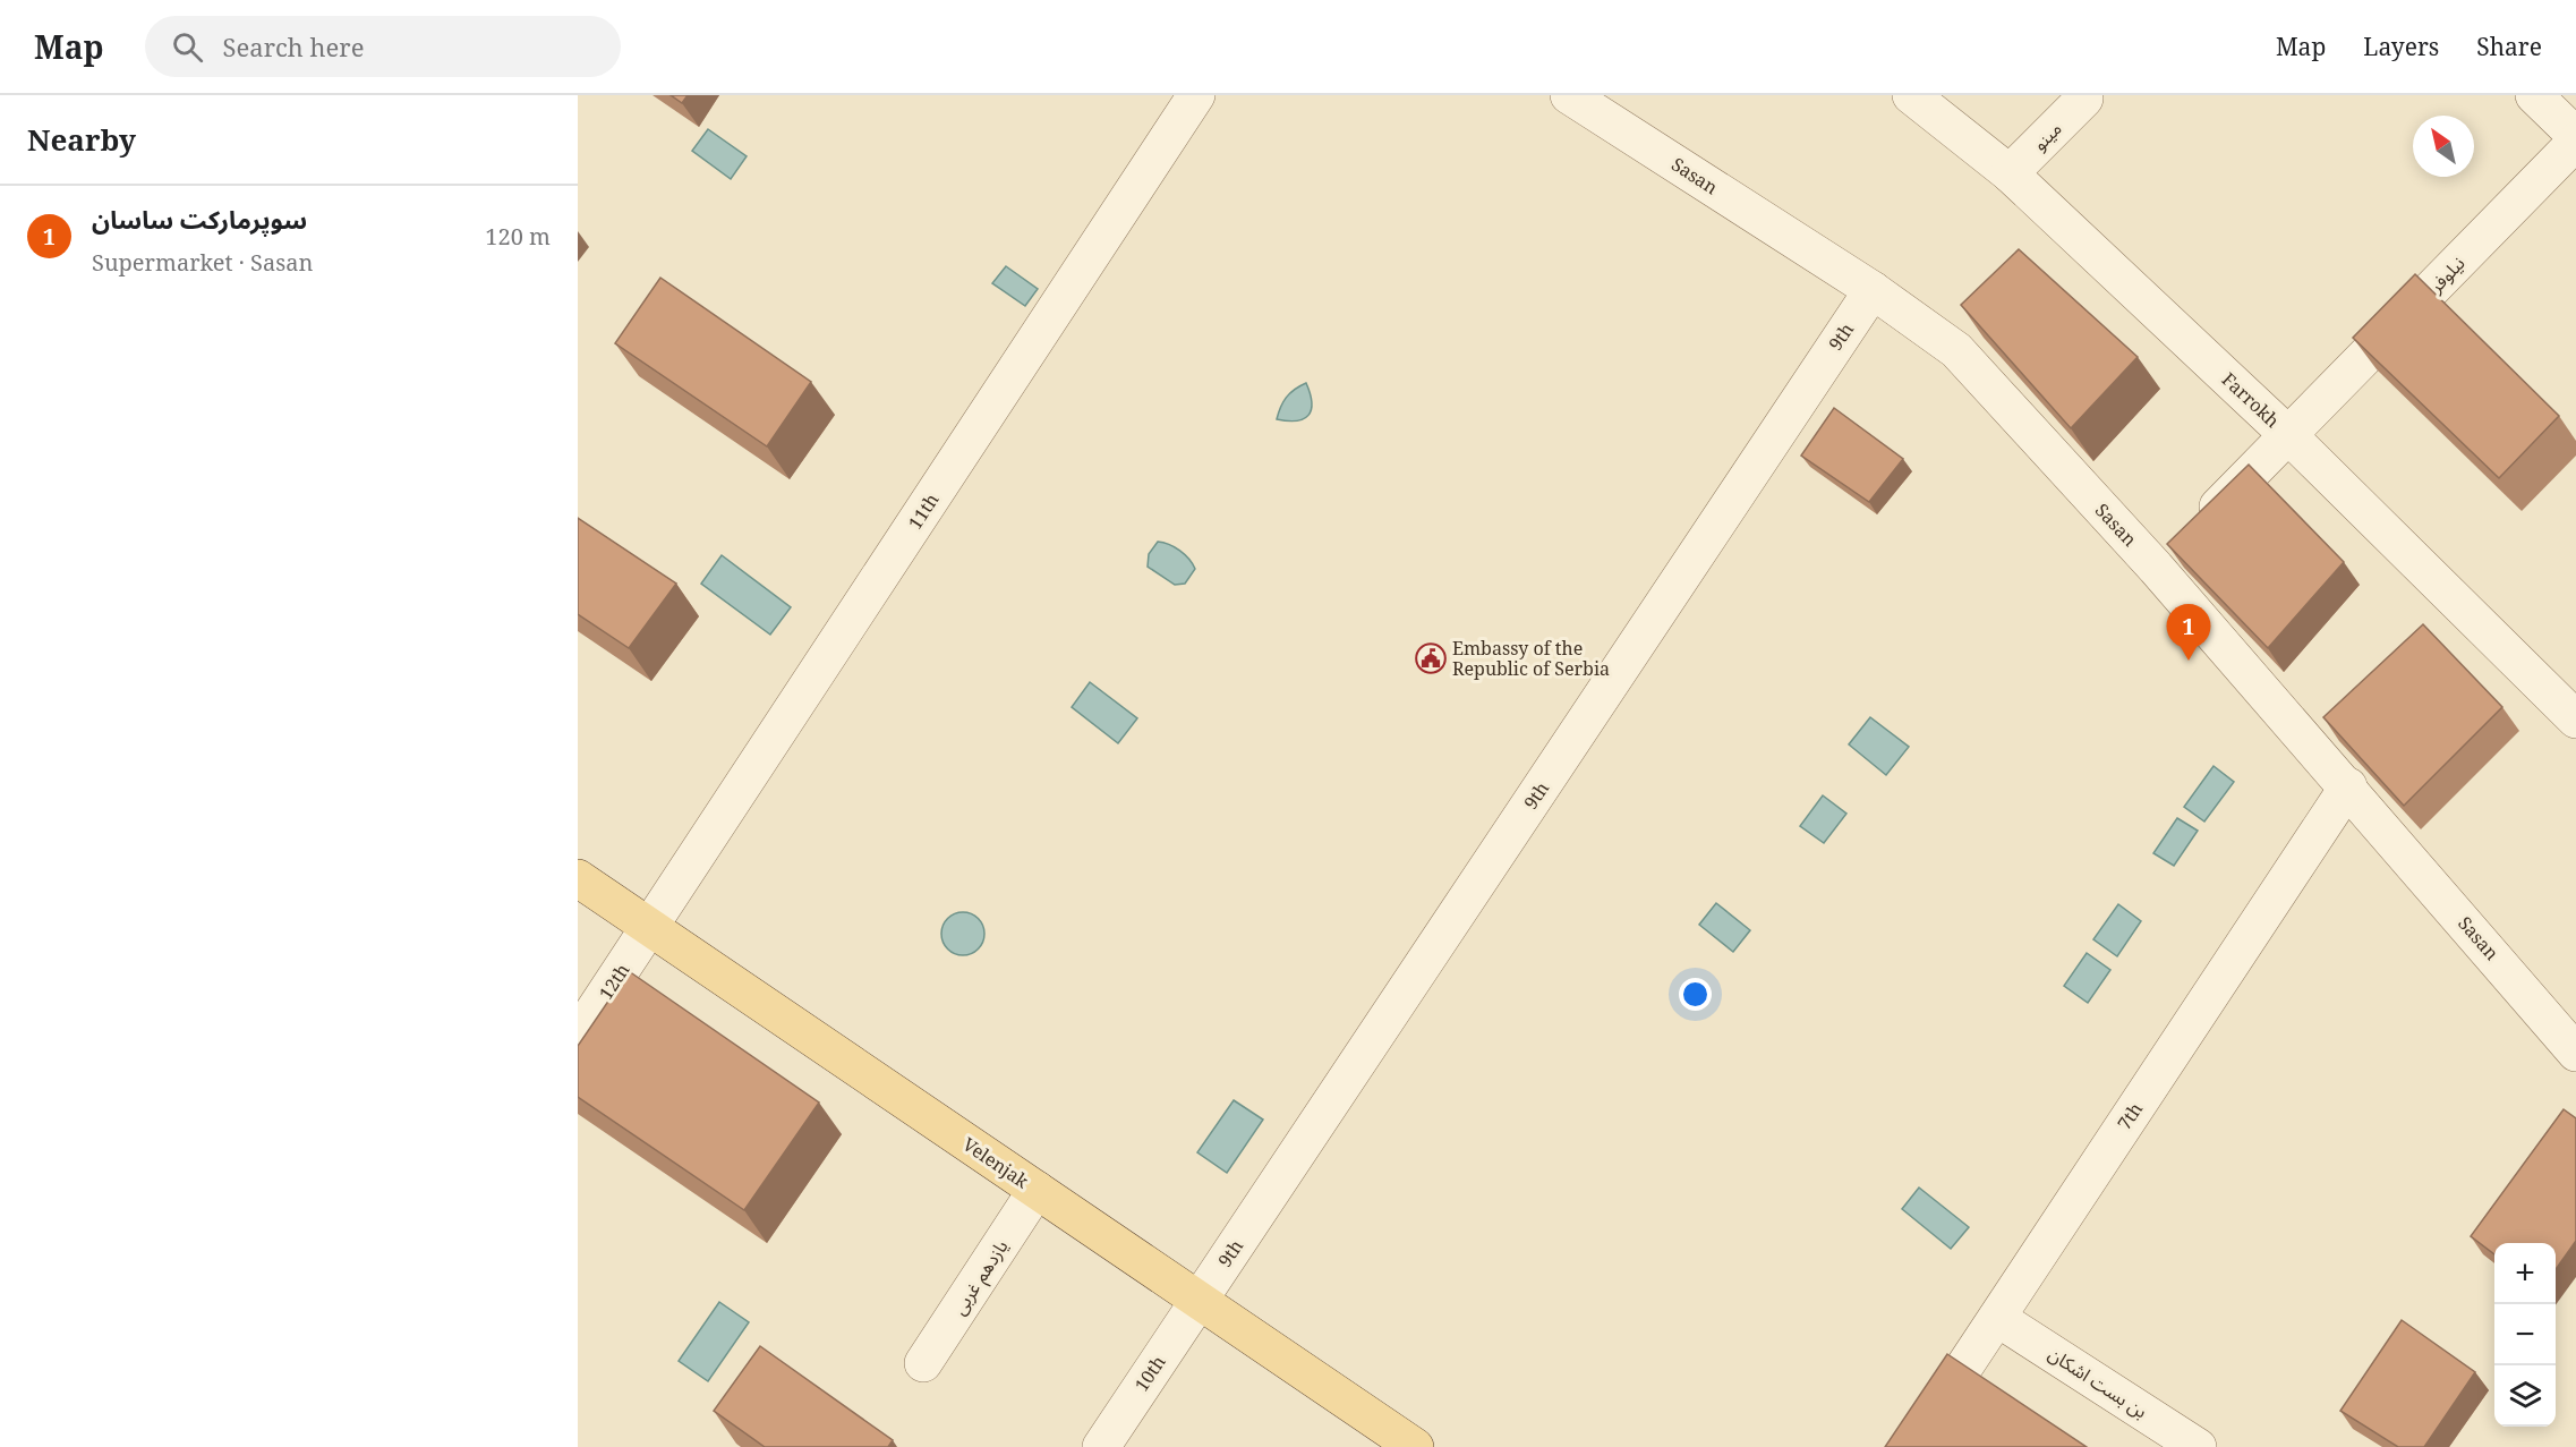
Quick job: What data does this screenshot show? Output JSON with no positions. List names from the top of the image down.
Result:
{
  "streets": {
    "main road": ["Velenjak"],
    "street": [
      "مینو",
      "Sasan",
      "نیلوفر",
      "9th",
      "Farrokh",
      "11th",
      "12th",
      "7th",
      "یازدهم غربی",
      "10th",
      "بن بست اشکان"
    ]
  },
  "crossings": [
    ["مینو", "Farrokh"],
    ["Sasan", "نیلوفر"],
    ["Sasan", "9th"],
    ["Sasan", "7th"],
    ["نیلوفر", "Farrokh"],
    ["9th", "Velenjak"],
    ["9th", "10th"],
    ["11th", "12th"],
    ["11th", "Velenjak"],
    ["12th", "Velenjak"],
    ["7th", "بن بست اشکان"],
    ["Velenjak", "یازدهم غربی"],
    ["Velenjak", "10th"]
  ],
  "places": {
    "public building": ["Embassy of the Republic of Serbia"]
  },
  "north": "top left",
  "page": {
    "header": "Map",
    "search": "Search here",
    "nav": ["Map", "Layers", "Share"],
    "heading": "Nearby",
    "list": [
      {
        "mark": "1",
        "name": "سوپرمارکت ساسان",
        "note": "Supermarket · Sasan",
        "value": "120 m"
      }
    ],
    "pins": "1",
    "map_buttons": ["+", "−"]
  }
}
